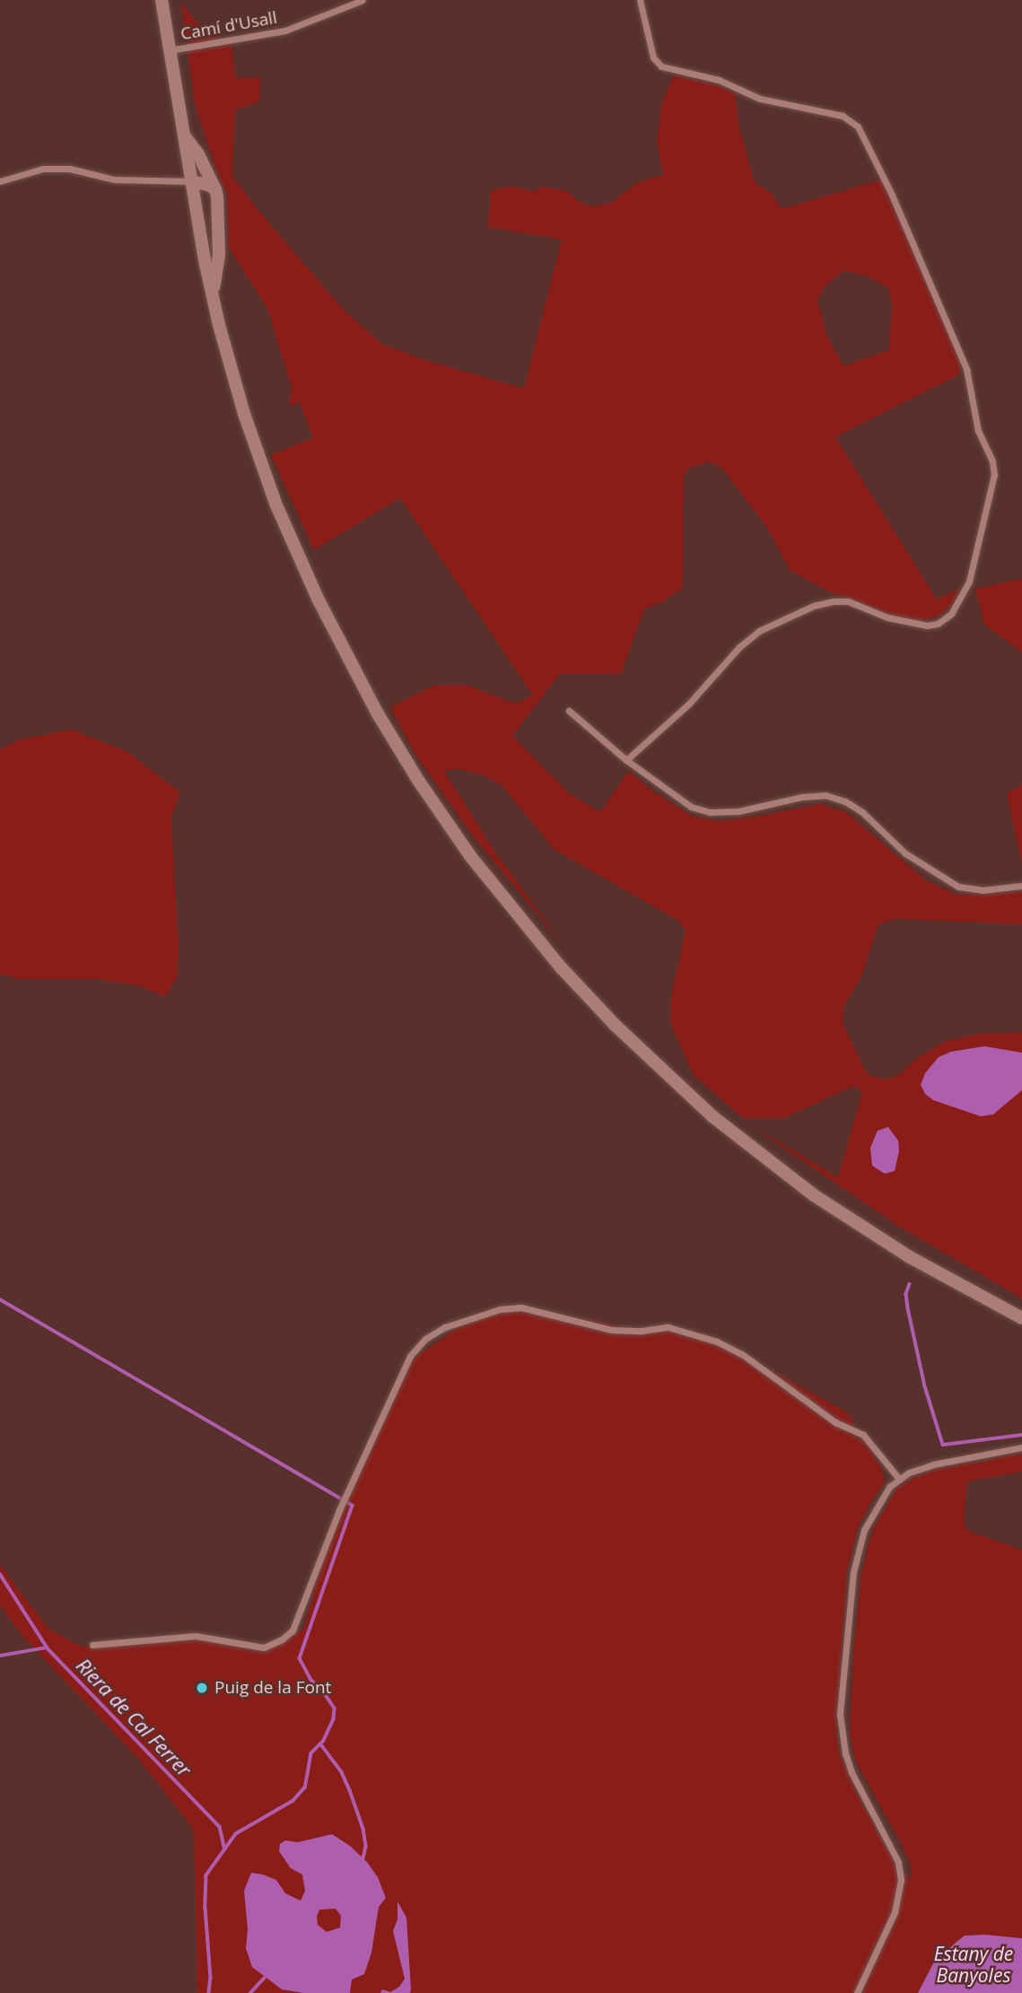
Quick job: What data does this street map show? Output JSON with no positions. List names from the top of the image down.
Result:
{
  "streets": {
    "street": ["Camí d'Usall"]
  },
  "water": ["Riera de Cal Ferrer", "Estany de Banyoles"],
  "places": ["Puig de la Font"]
}
